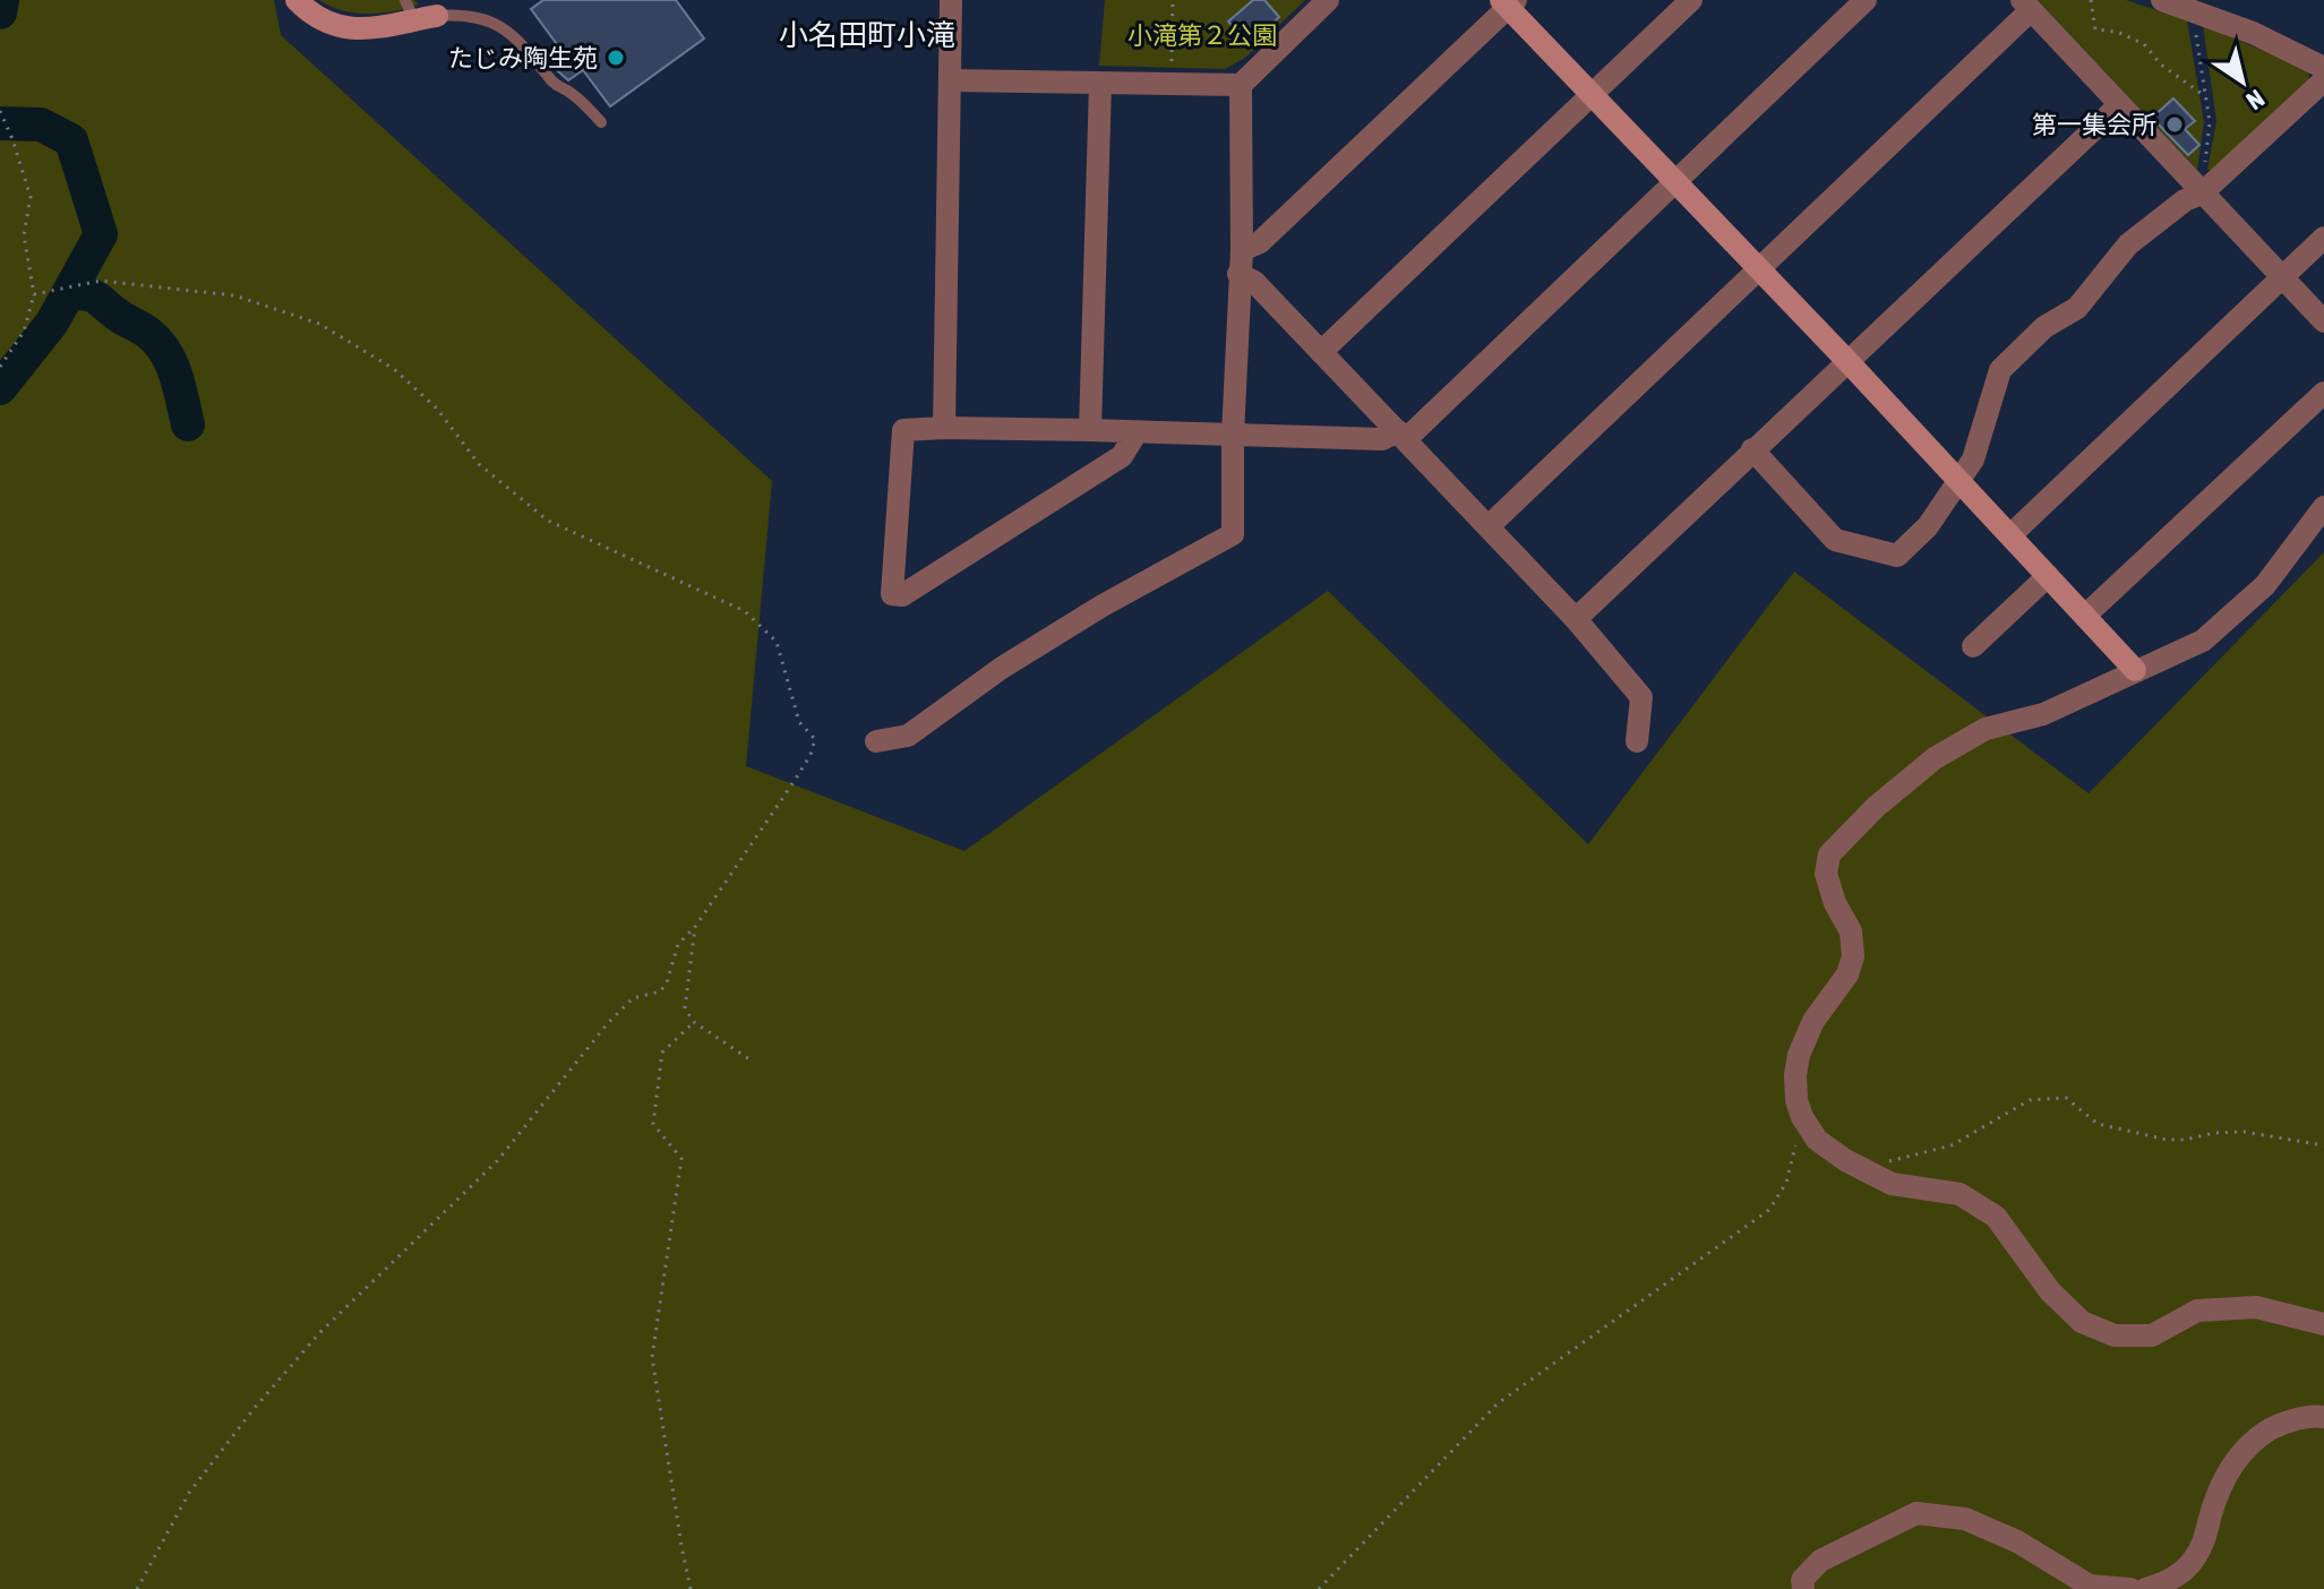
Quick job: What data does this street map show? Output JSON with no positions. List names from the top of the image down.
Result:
{
  "districts": ["小名田町小滝"],
  "parks": ["小滝第２公園"],
  "places": ["たじみ陶生苑", "第一集会所"],
  "north": "bottom right"
}
